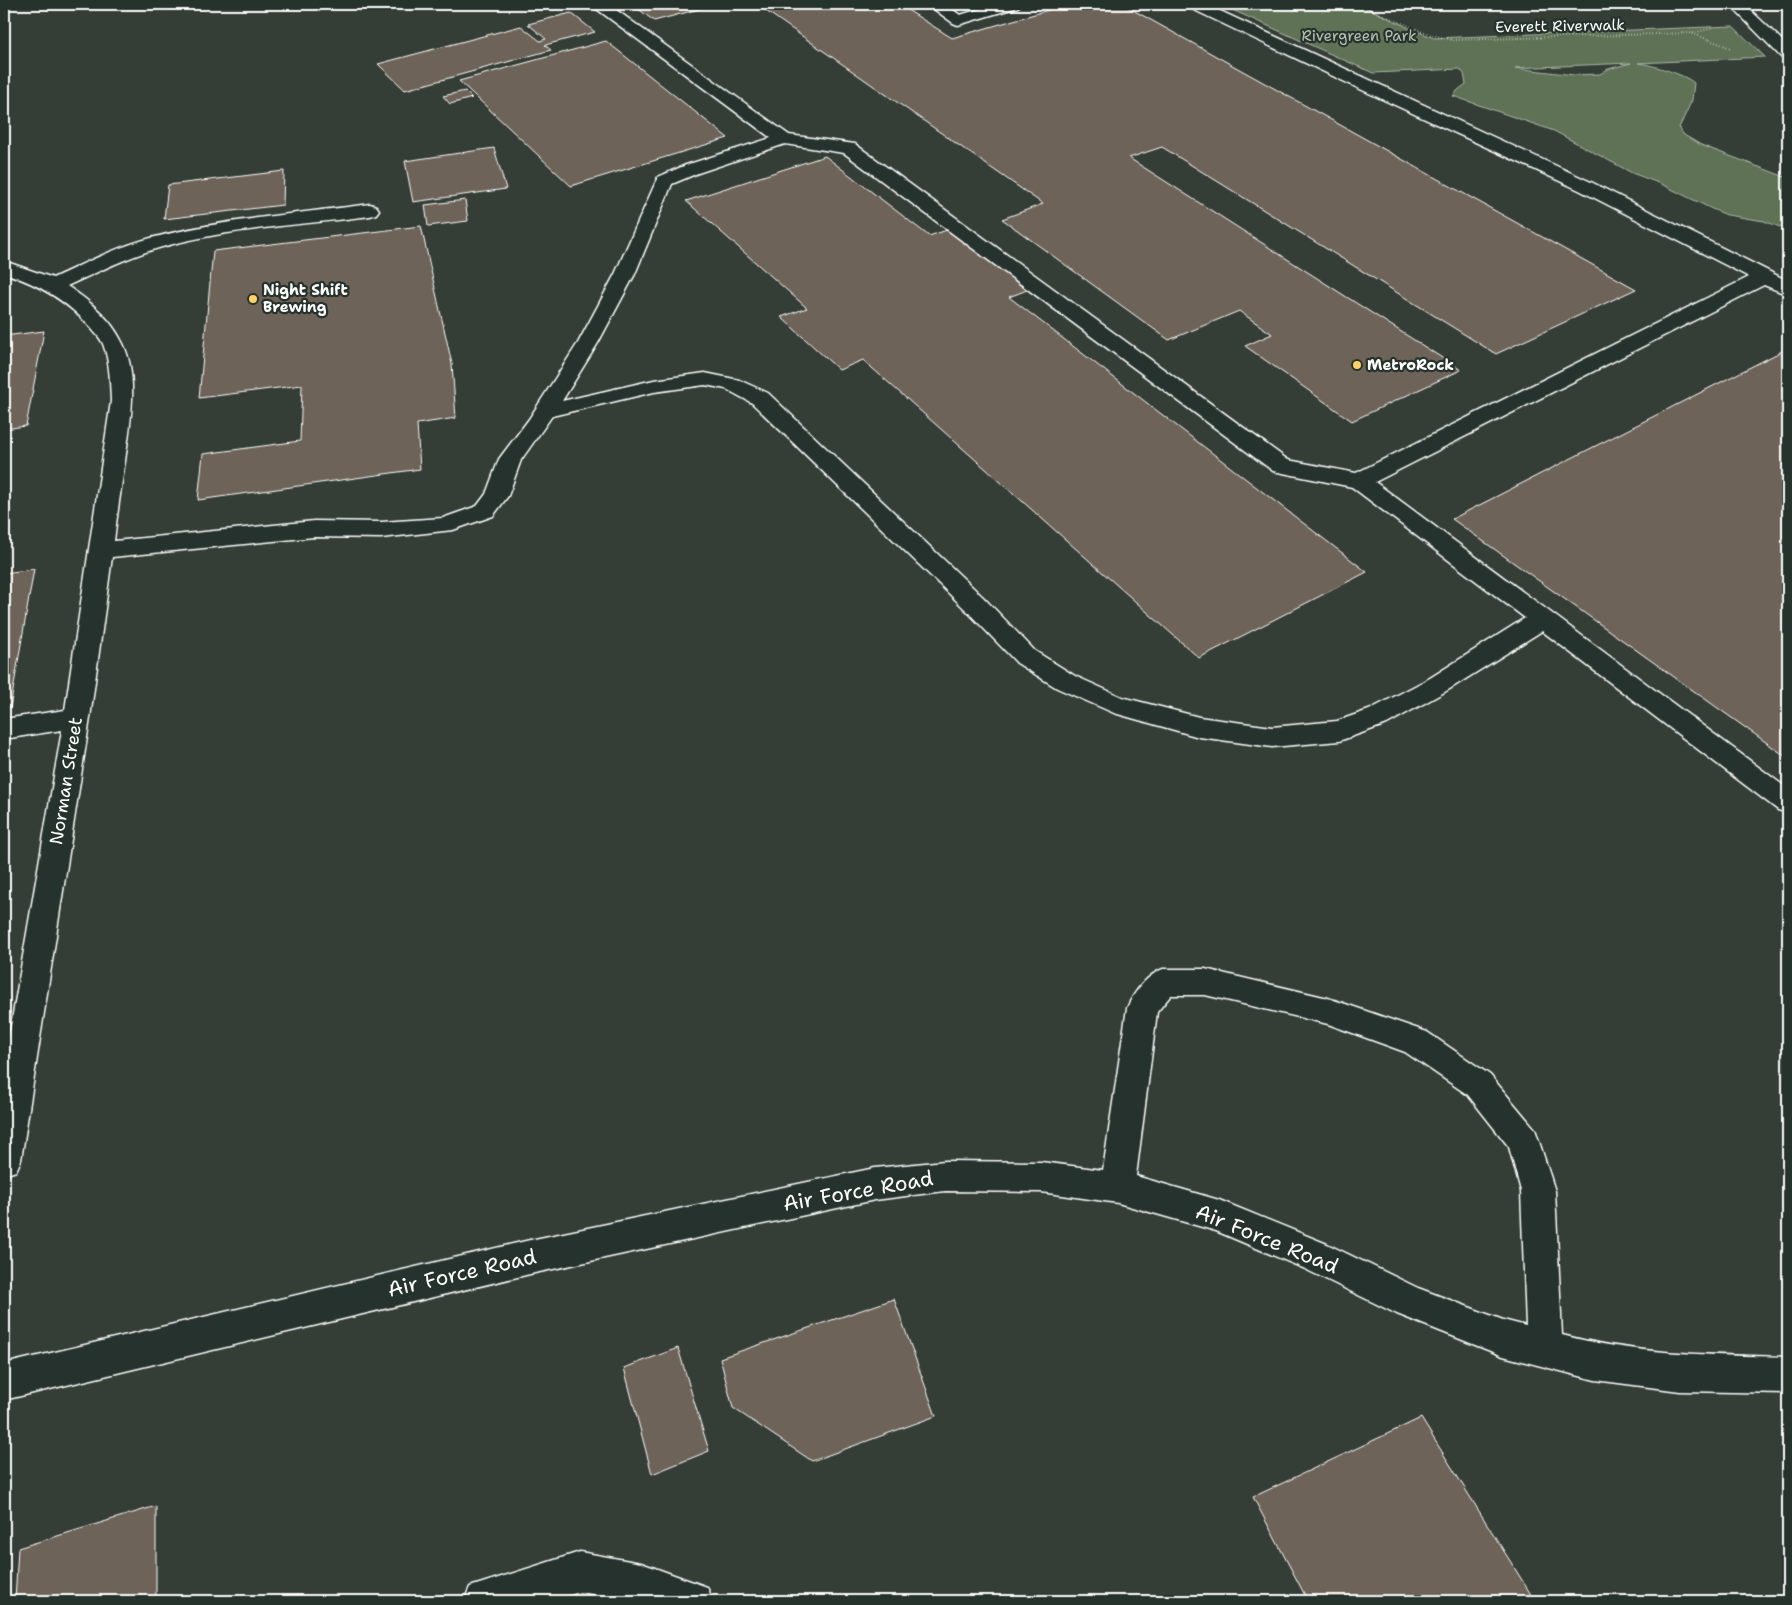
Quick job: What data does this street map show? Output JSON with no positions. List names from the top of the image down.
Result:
{
  "streets": {
    "street": ["Norman Street", "Air Force Road"],
    "path": ["Everett Riverwalk"]
  },
  "parks": ["Rivergreen Park"],
  "places": ["Night Shift Brewing", "MetroRock"]
}
